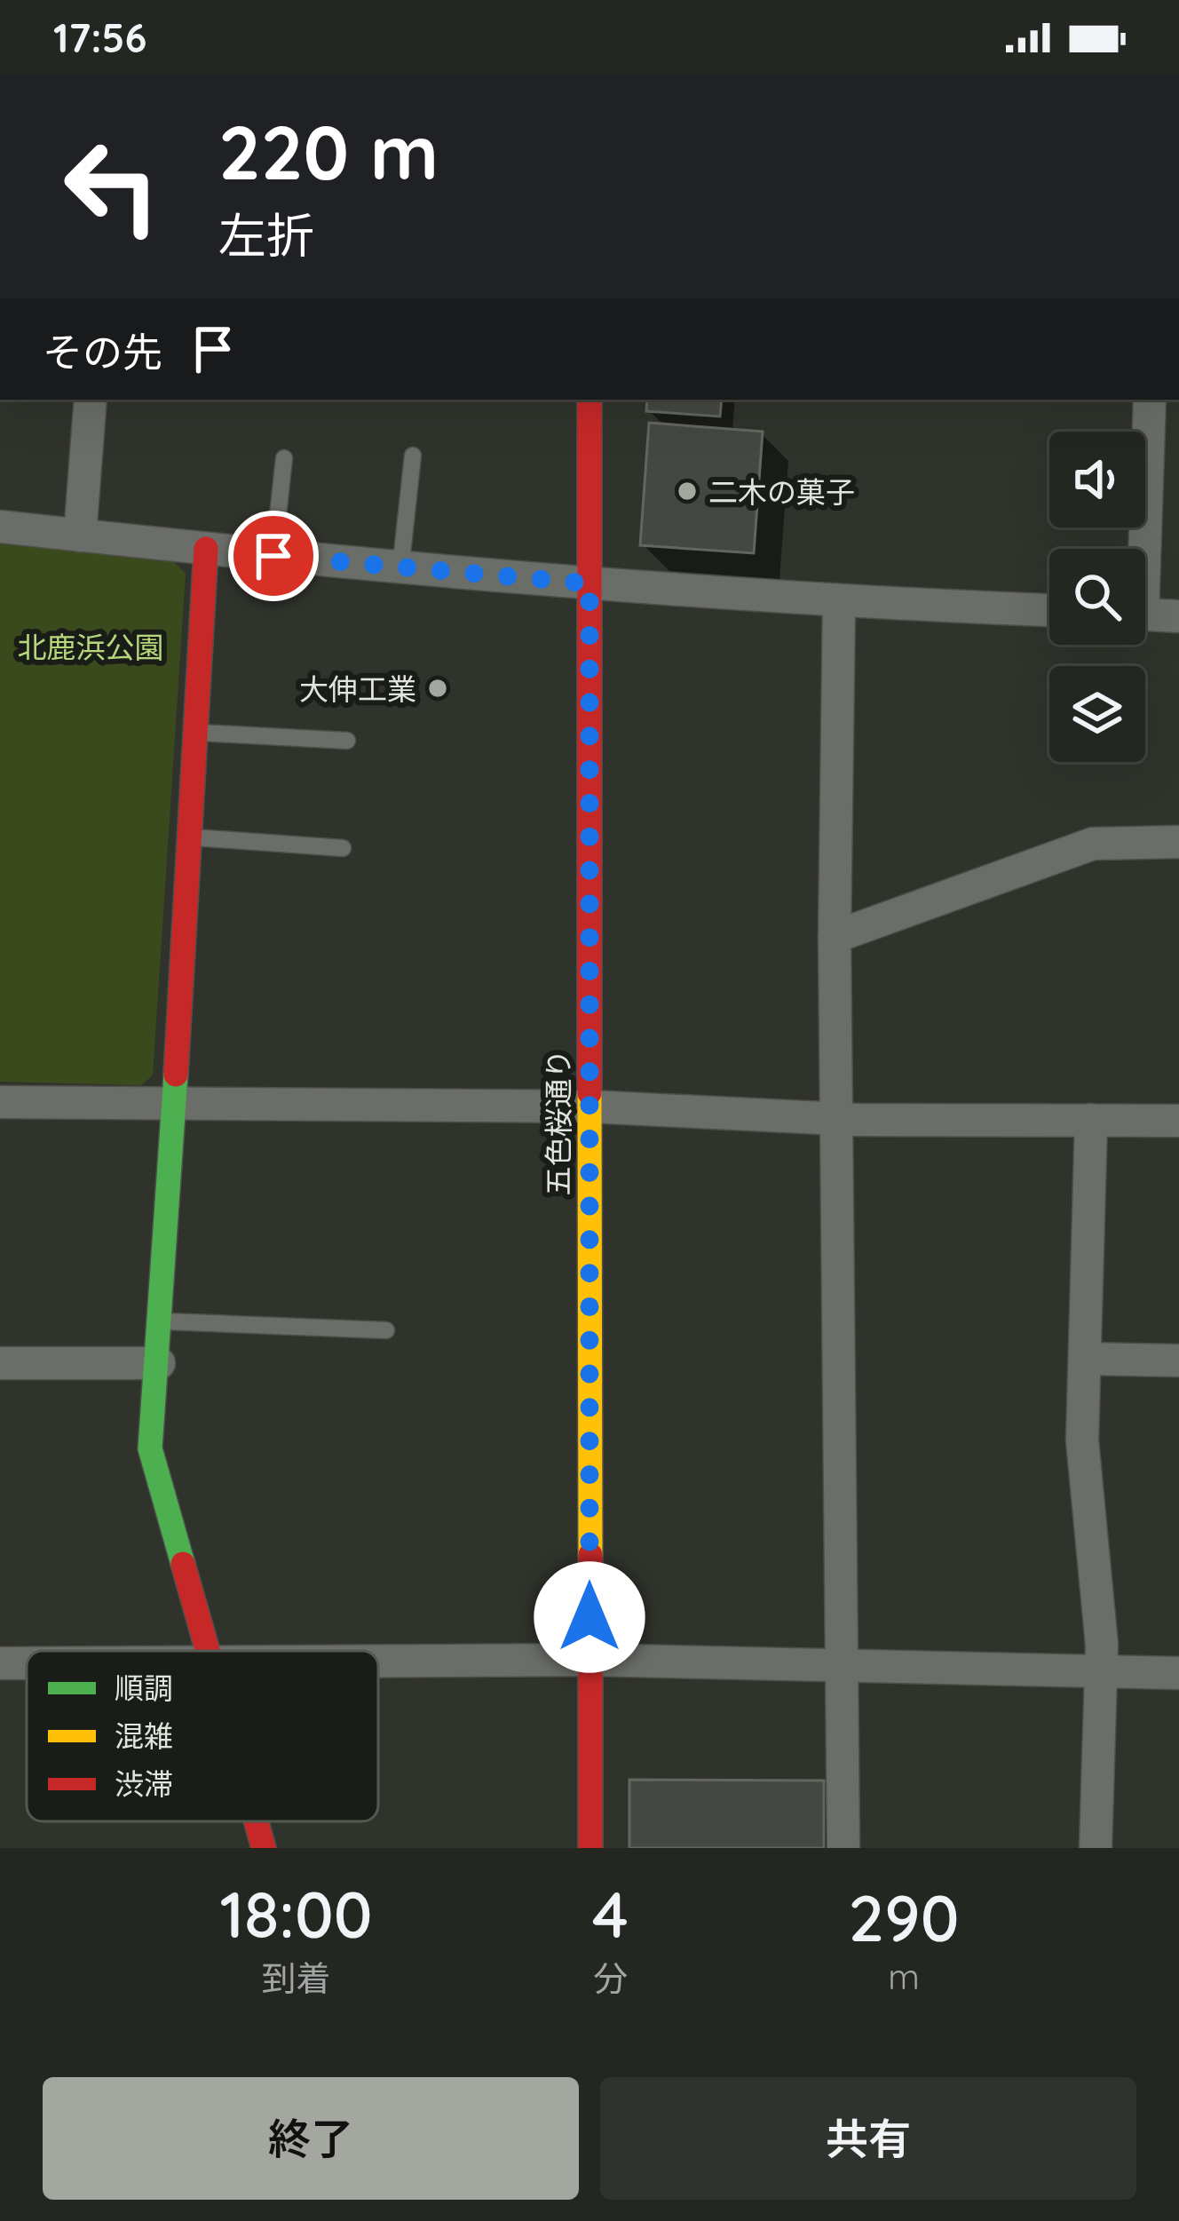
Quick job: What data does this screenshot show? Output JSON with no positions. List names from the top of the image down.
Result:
{
  "streets": {
    "street": ["五色桜通り"]
  },
  "parks": ["北鹿浜公園"],
  "places": ["二木の菓子", "大伸工業"],
  "legend": ["順調", "混雑", "渋滞"],
  "page": {
    "status": "17:56",
    "turn": ["220 m", "左折"],
    "then": "その先",
    "eta": [
      "18:00",
      "到着",
      "4",
      "分",
      "290",
      "m"
    ],
    "buttons": ["終了", "共有"]
  }
}
